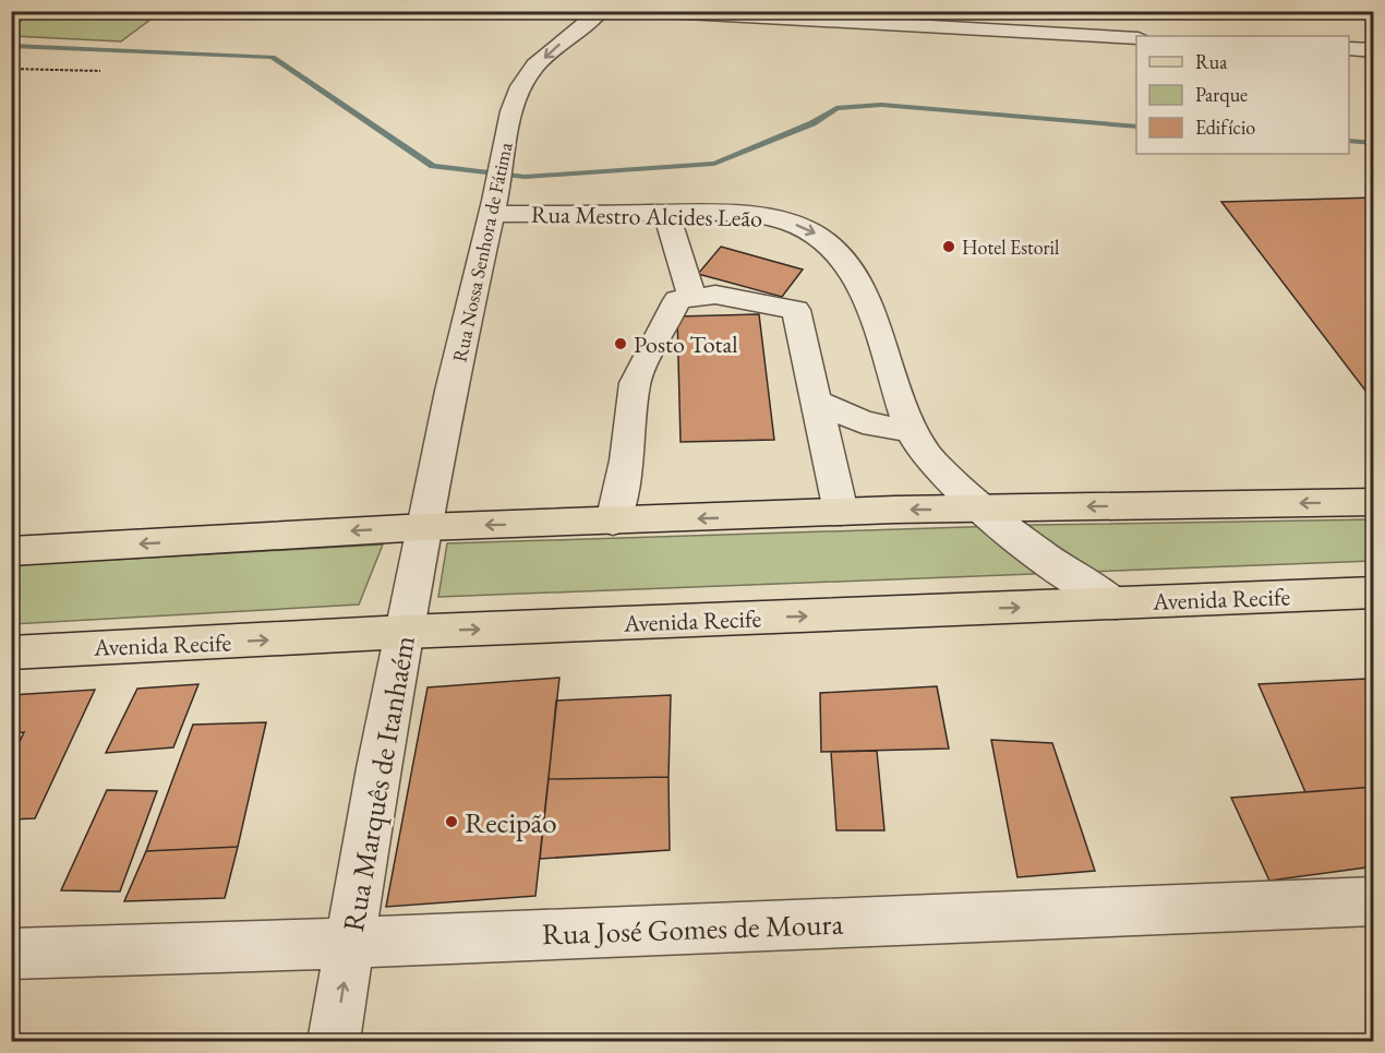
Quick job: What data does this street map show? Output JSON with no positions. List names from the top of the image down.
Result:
{
  "streets": {
    "main road": ["Avenida Recife"],
    "street": [
      "Rua Mestro Alcides Leão",
      "Rua Nossa Senhora de Fátima",
      "Rua Marquês de Itanhaém",
      "Rua José Gomes de Moura"
    ]
  },
  "crossings": [
    ["Rua Mestro Alcides Leão", "Rua Nossa Senhora de Fátima"],
    ["Rua Mestro Alcides Leão", "Avenida Recife"],
    ["Rua Nossa Senhora de Fátima", "Rua Marquês de Itanhaém"],
    ["Avenida Recife", "Rua Marquês de Itanhaém"],
    ["Rua Marquês de Itanhaém", "Rua José Gomes de Moura"]
  ],
  "one_way": ["Rua Mestro Alcides Leão", "Rua Nossa Senhora de Fátima"],
  "places": ["Hotel Estoril", "Posto Total", "Recipão"],
  "legend": ["Rua", "Parque", "Edifício"]
}
